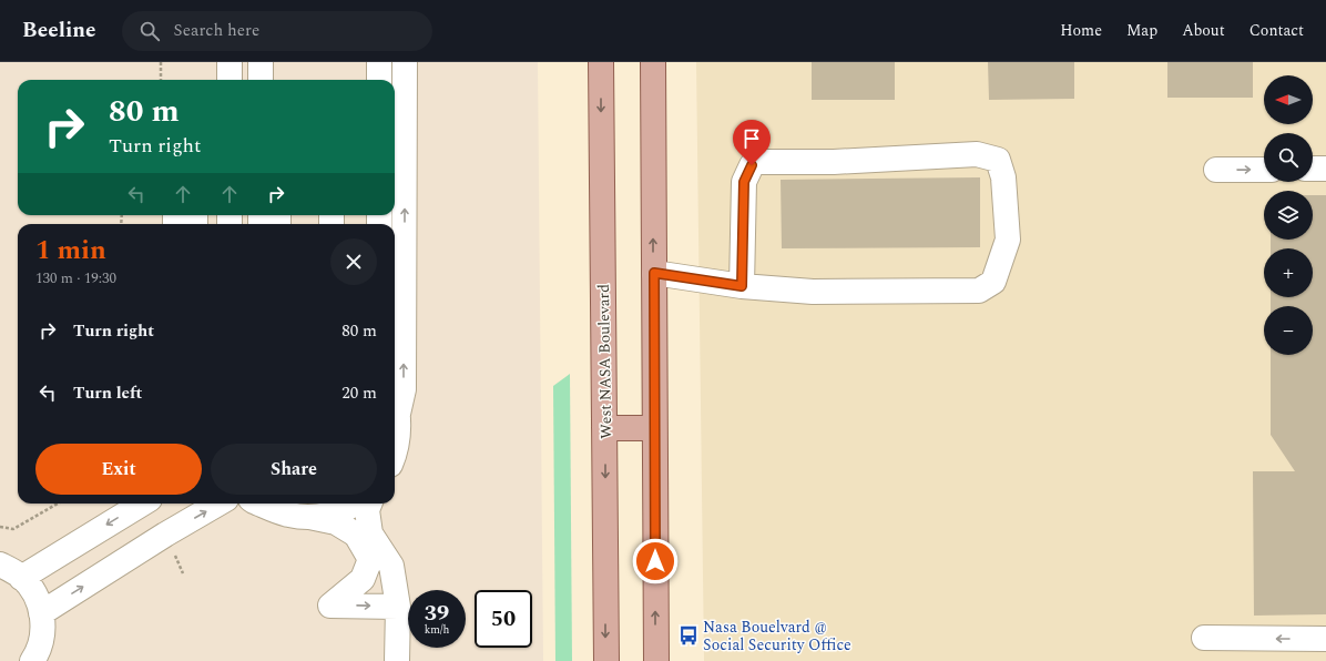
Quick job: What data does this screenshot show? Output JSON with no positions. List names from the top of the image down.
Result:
{
  "streets": {
    "main road": ["West NASA Boulevard"]
  },
  "places": {
    "bus stop": ["Nasa Bouelvard @ Social Security Office"]
  },
  "north": "left",
  "page": {
    "header": "Beeline",
    "search": "Search here",
    "nav": [
      "Home",
      "Map",
      "About",
      "Contact"
    ],
    "map_buttons": ["+", "−"],
    "turn": ["80 m", "Turn right"],
    "heading": ["1 min", "130 m · 19:30"],
    "list": [
      {
        "name": "Turn right",
        "value": "80 m"
      },
      {
        "name": "Turn left",
        "value": "20 m"
      }
    ],
    "buttons": ["Exit", "Share"],
    "speed": "39 km/h",
    "limit": "50"
  }
}
